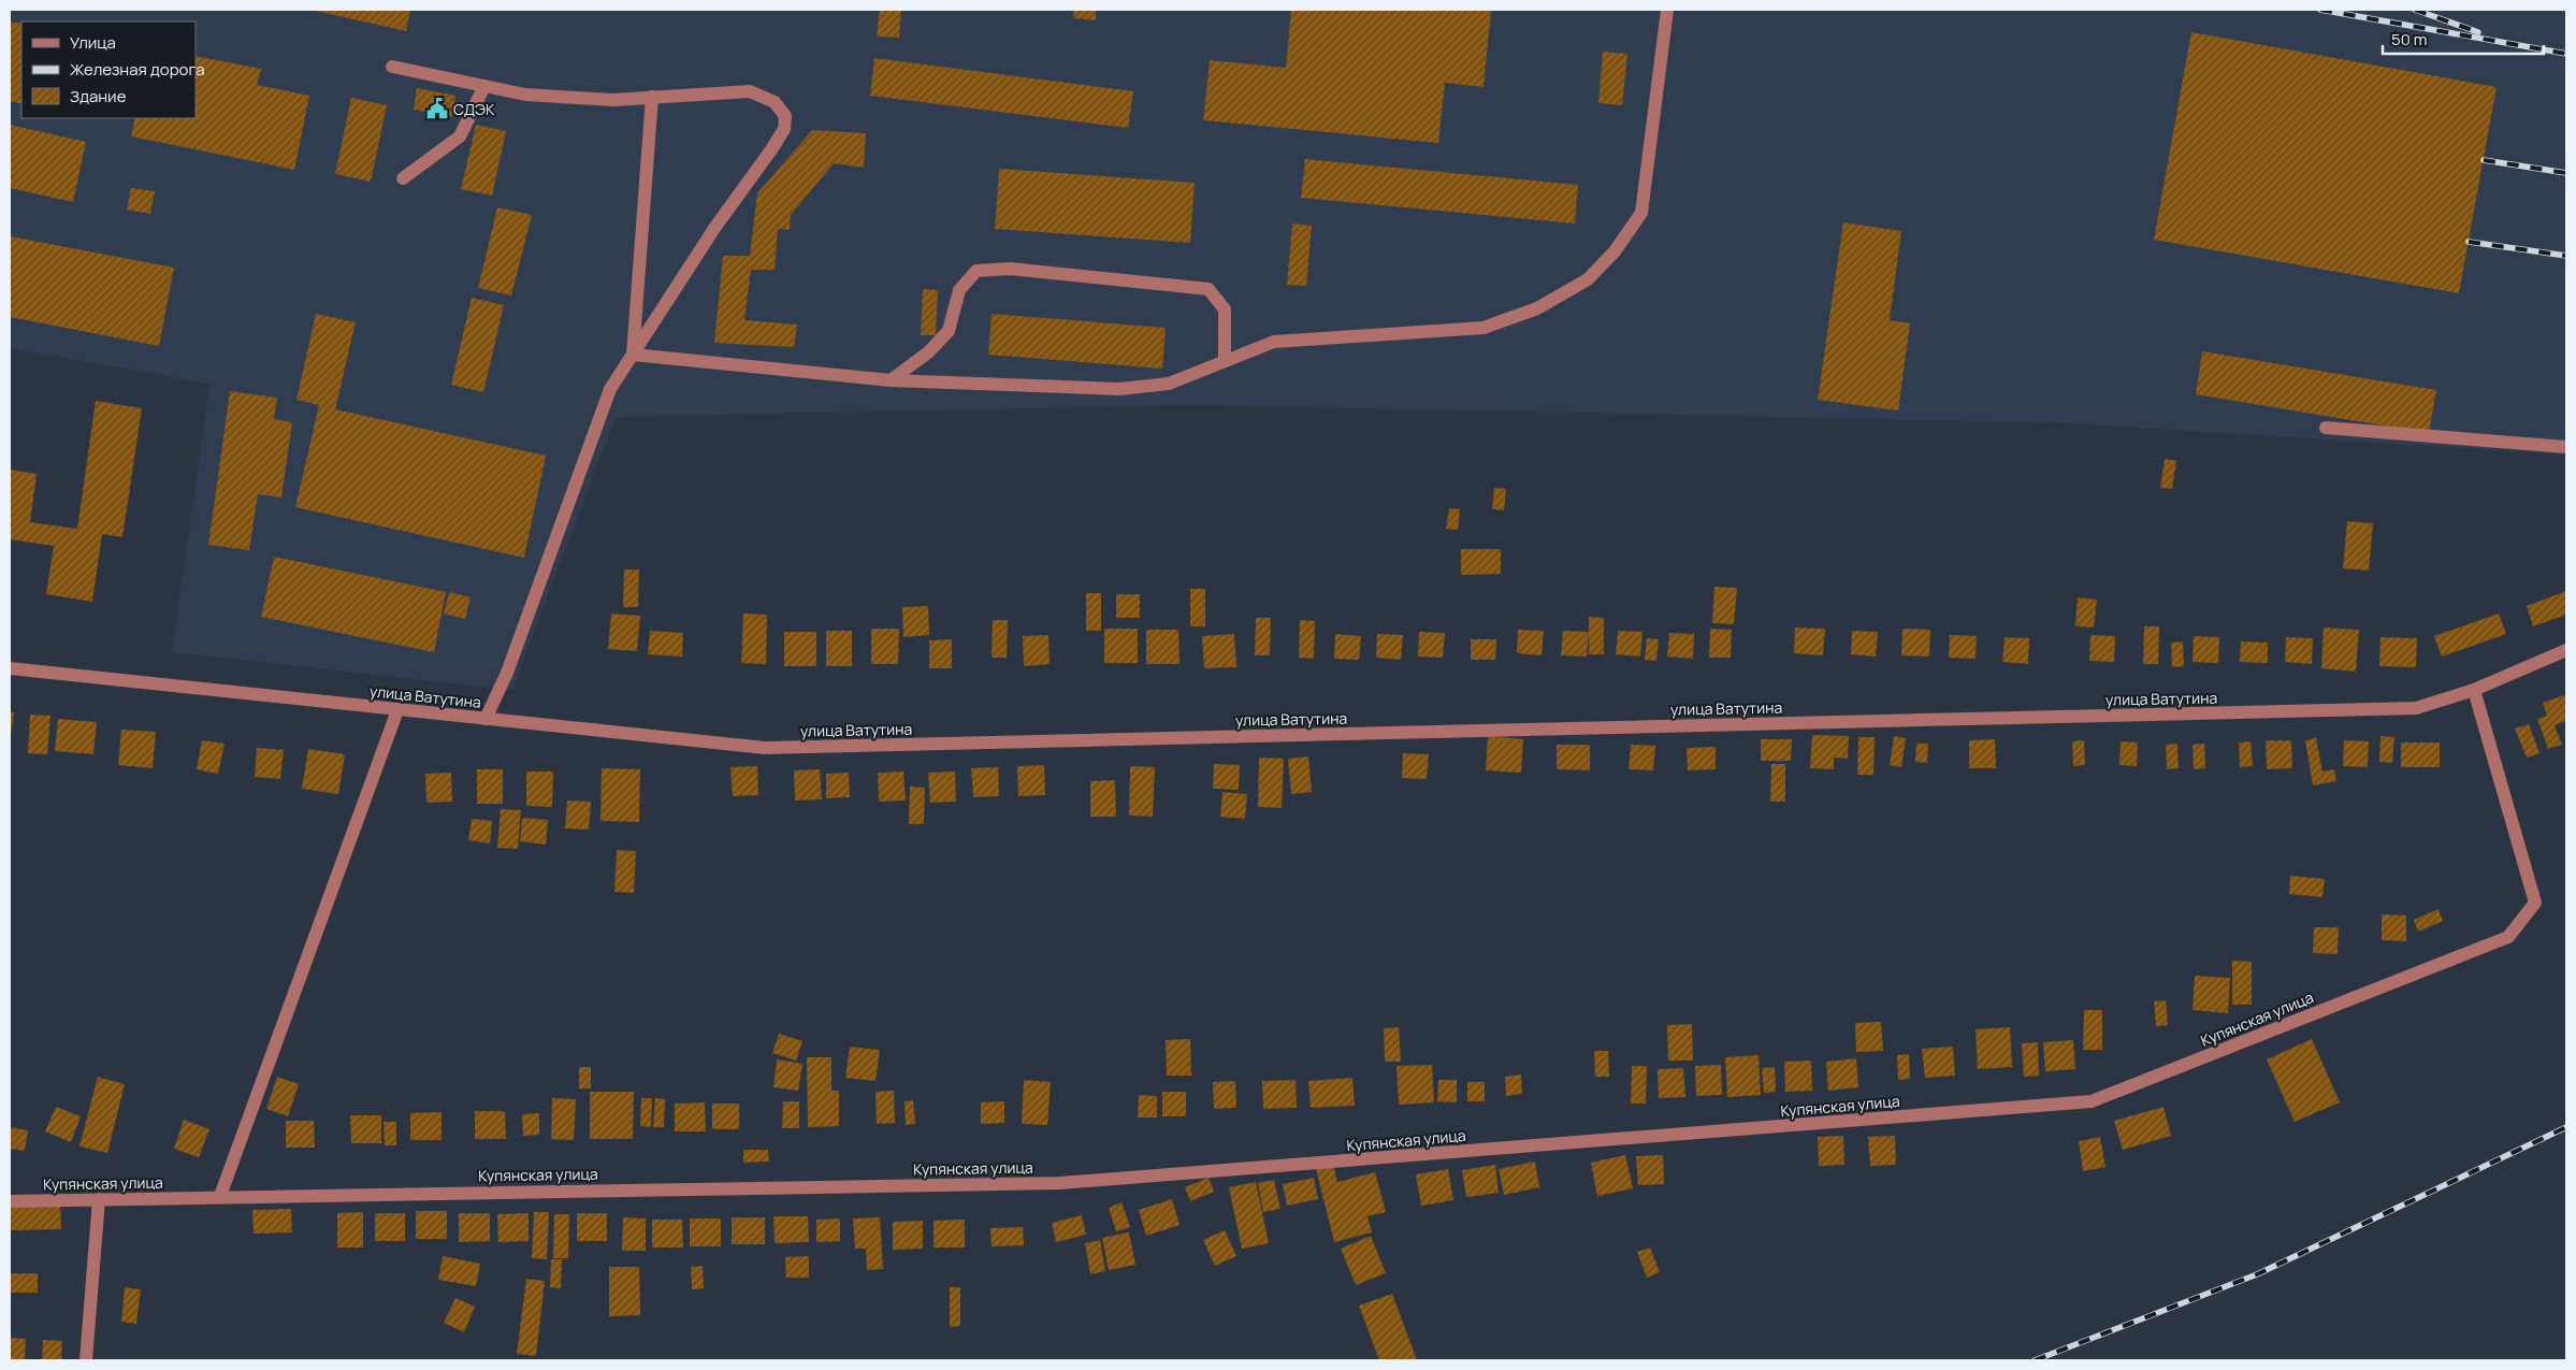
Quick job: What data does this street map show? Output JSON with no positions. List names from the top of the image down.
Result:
{
  "streets": {
    "street": ["улица Ватутина", "Купянская улица"]
  },
  "crossings": [
    ["улица Ватутина", "Купянская улица"]
  ],
  "places": {
    "public building": ["СДЭК"]
  },
  "legend": ["Улица", "Железная дорога", "Здание"],
  "scale_bar": "50 m"
}
